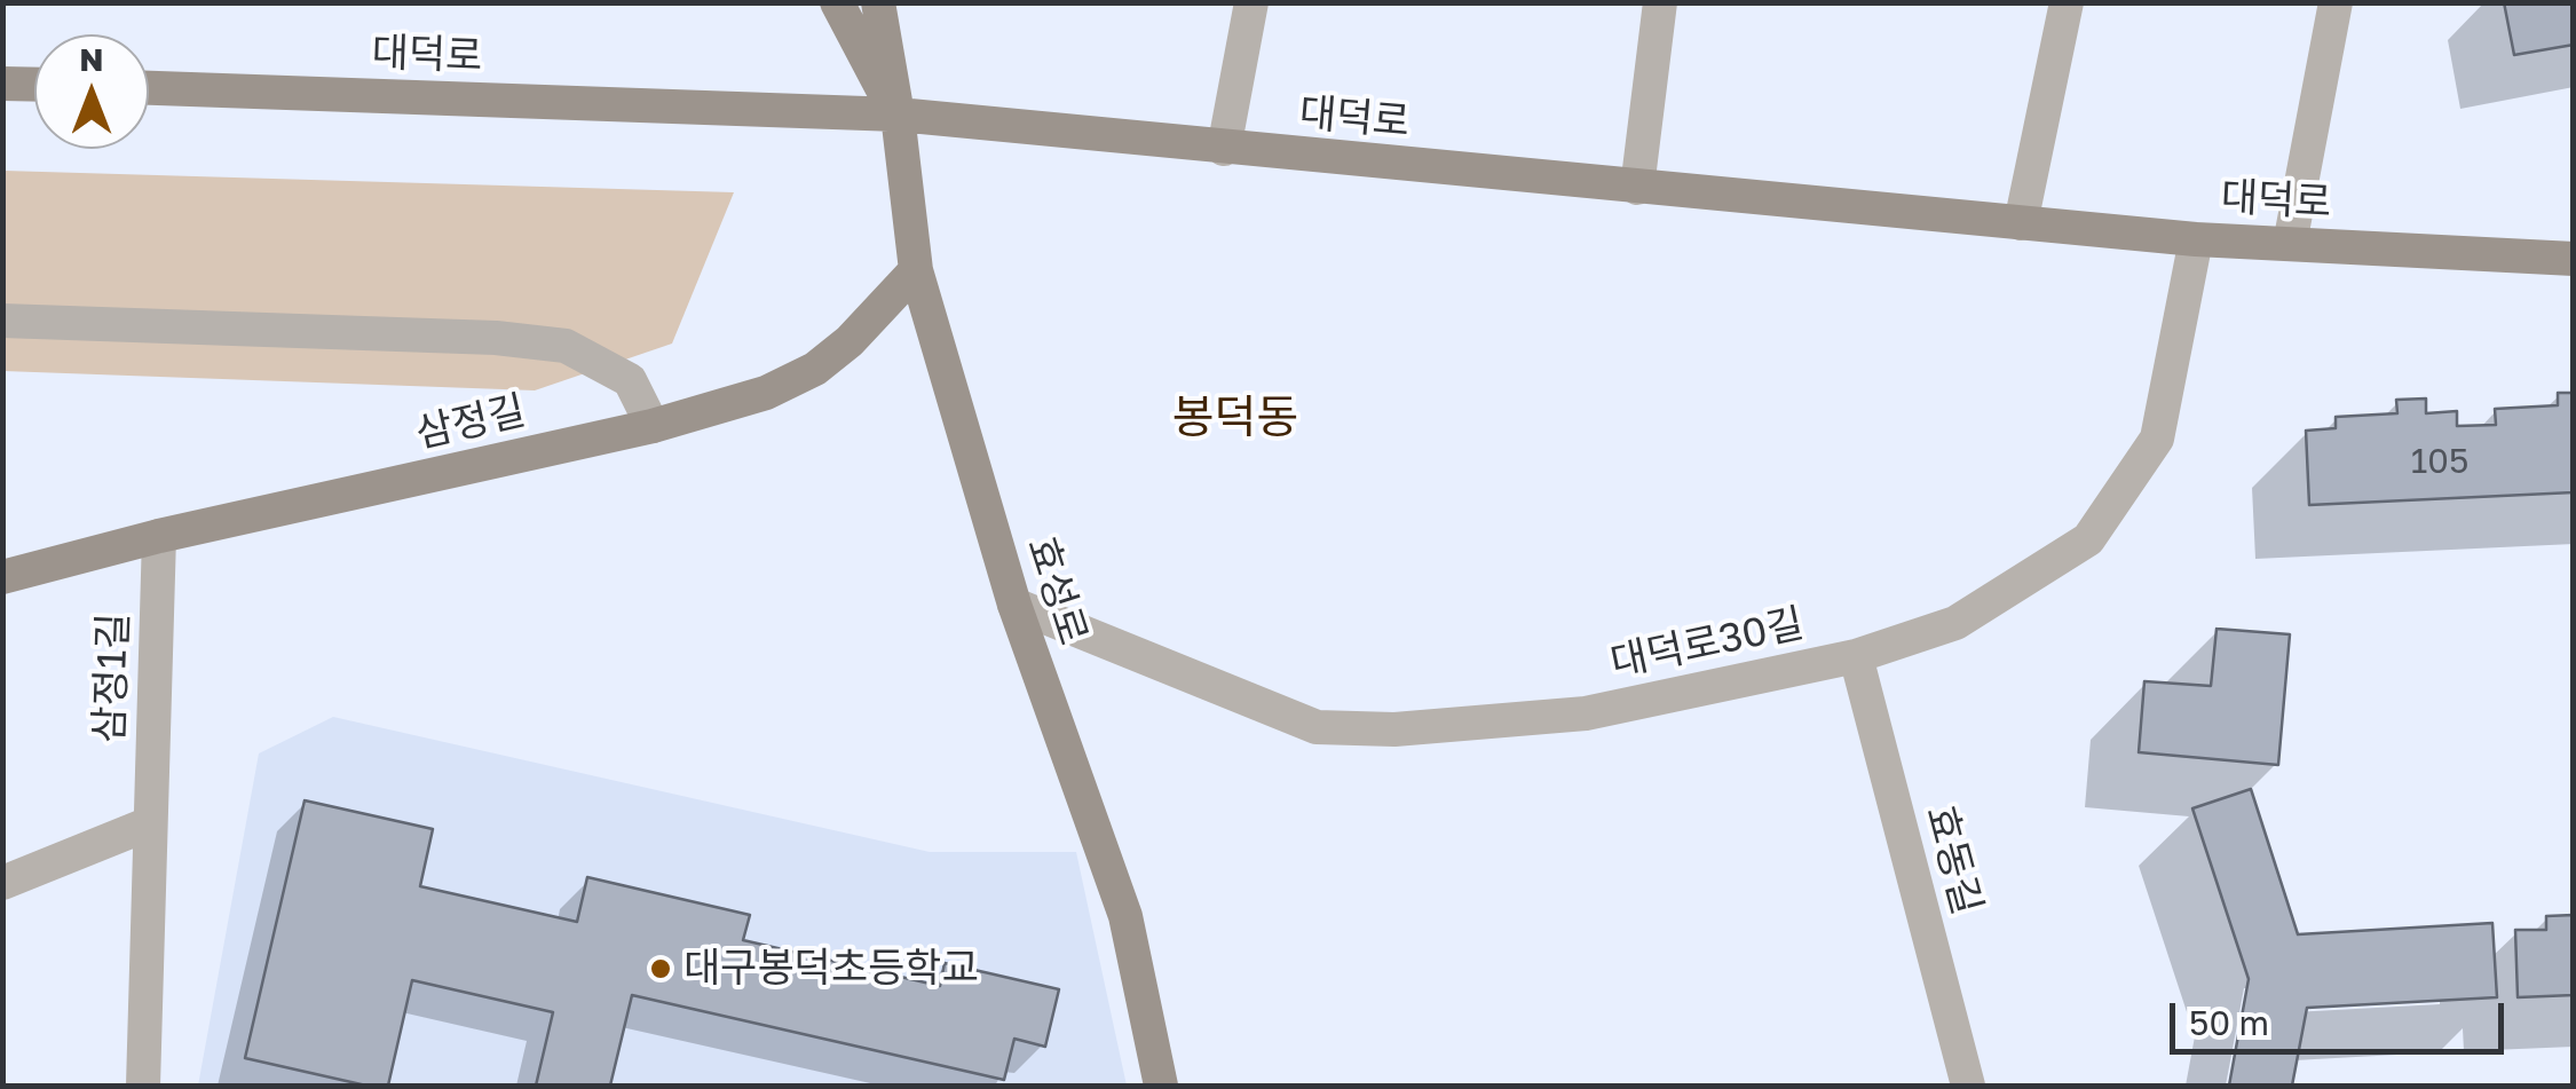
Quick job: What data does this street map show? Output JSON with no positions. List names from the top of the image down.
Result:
{
  "streets": {
    "main road": ["대덕로", "삼정길", "효성로"],
    "street": ["대덕로30길", "삼정1길", "효동길"]
  },
  "crossings": [
    ["대덕로", "효성로"],
    ["대덕로", "대덕로30길"],
    ["삼정길", "효성로"],
    ["삼정길", "삼정1길"],
    ["효성로", "대덕로30길"],
    ["대덕로30길", "효동길"]
  ],
  "districts": ["봉덕동"],
  "places": ["대구봉덕초등학교"],
  "house_numbers": ["105"],
  "scale_bar": "50 m",
  "north": "top"
}
